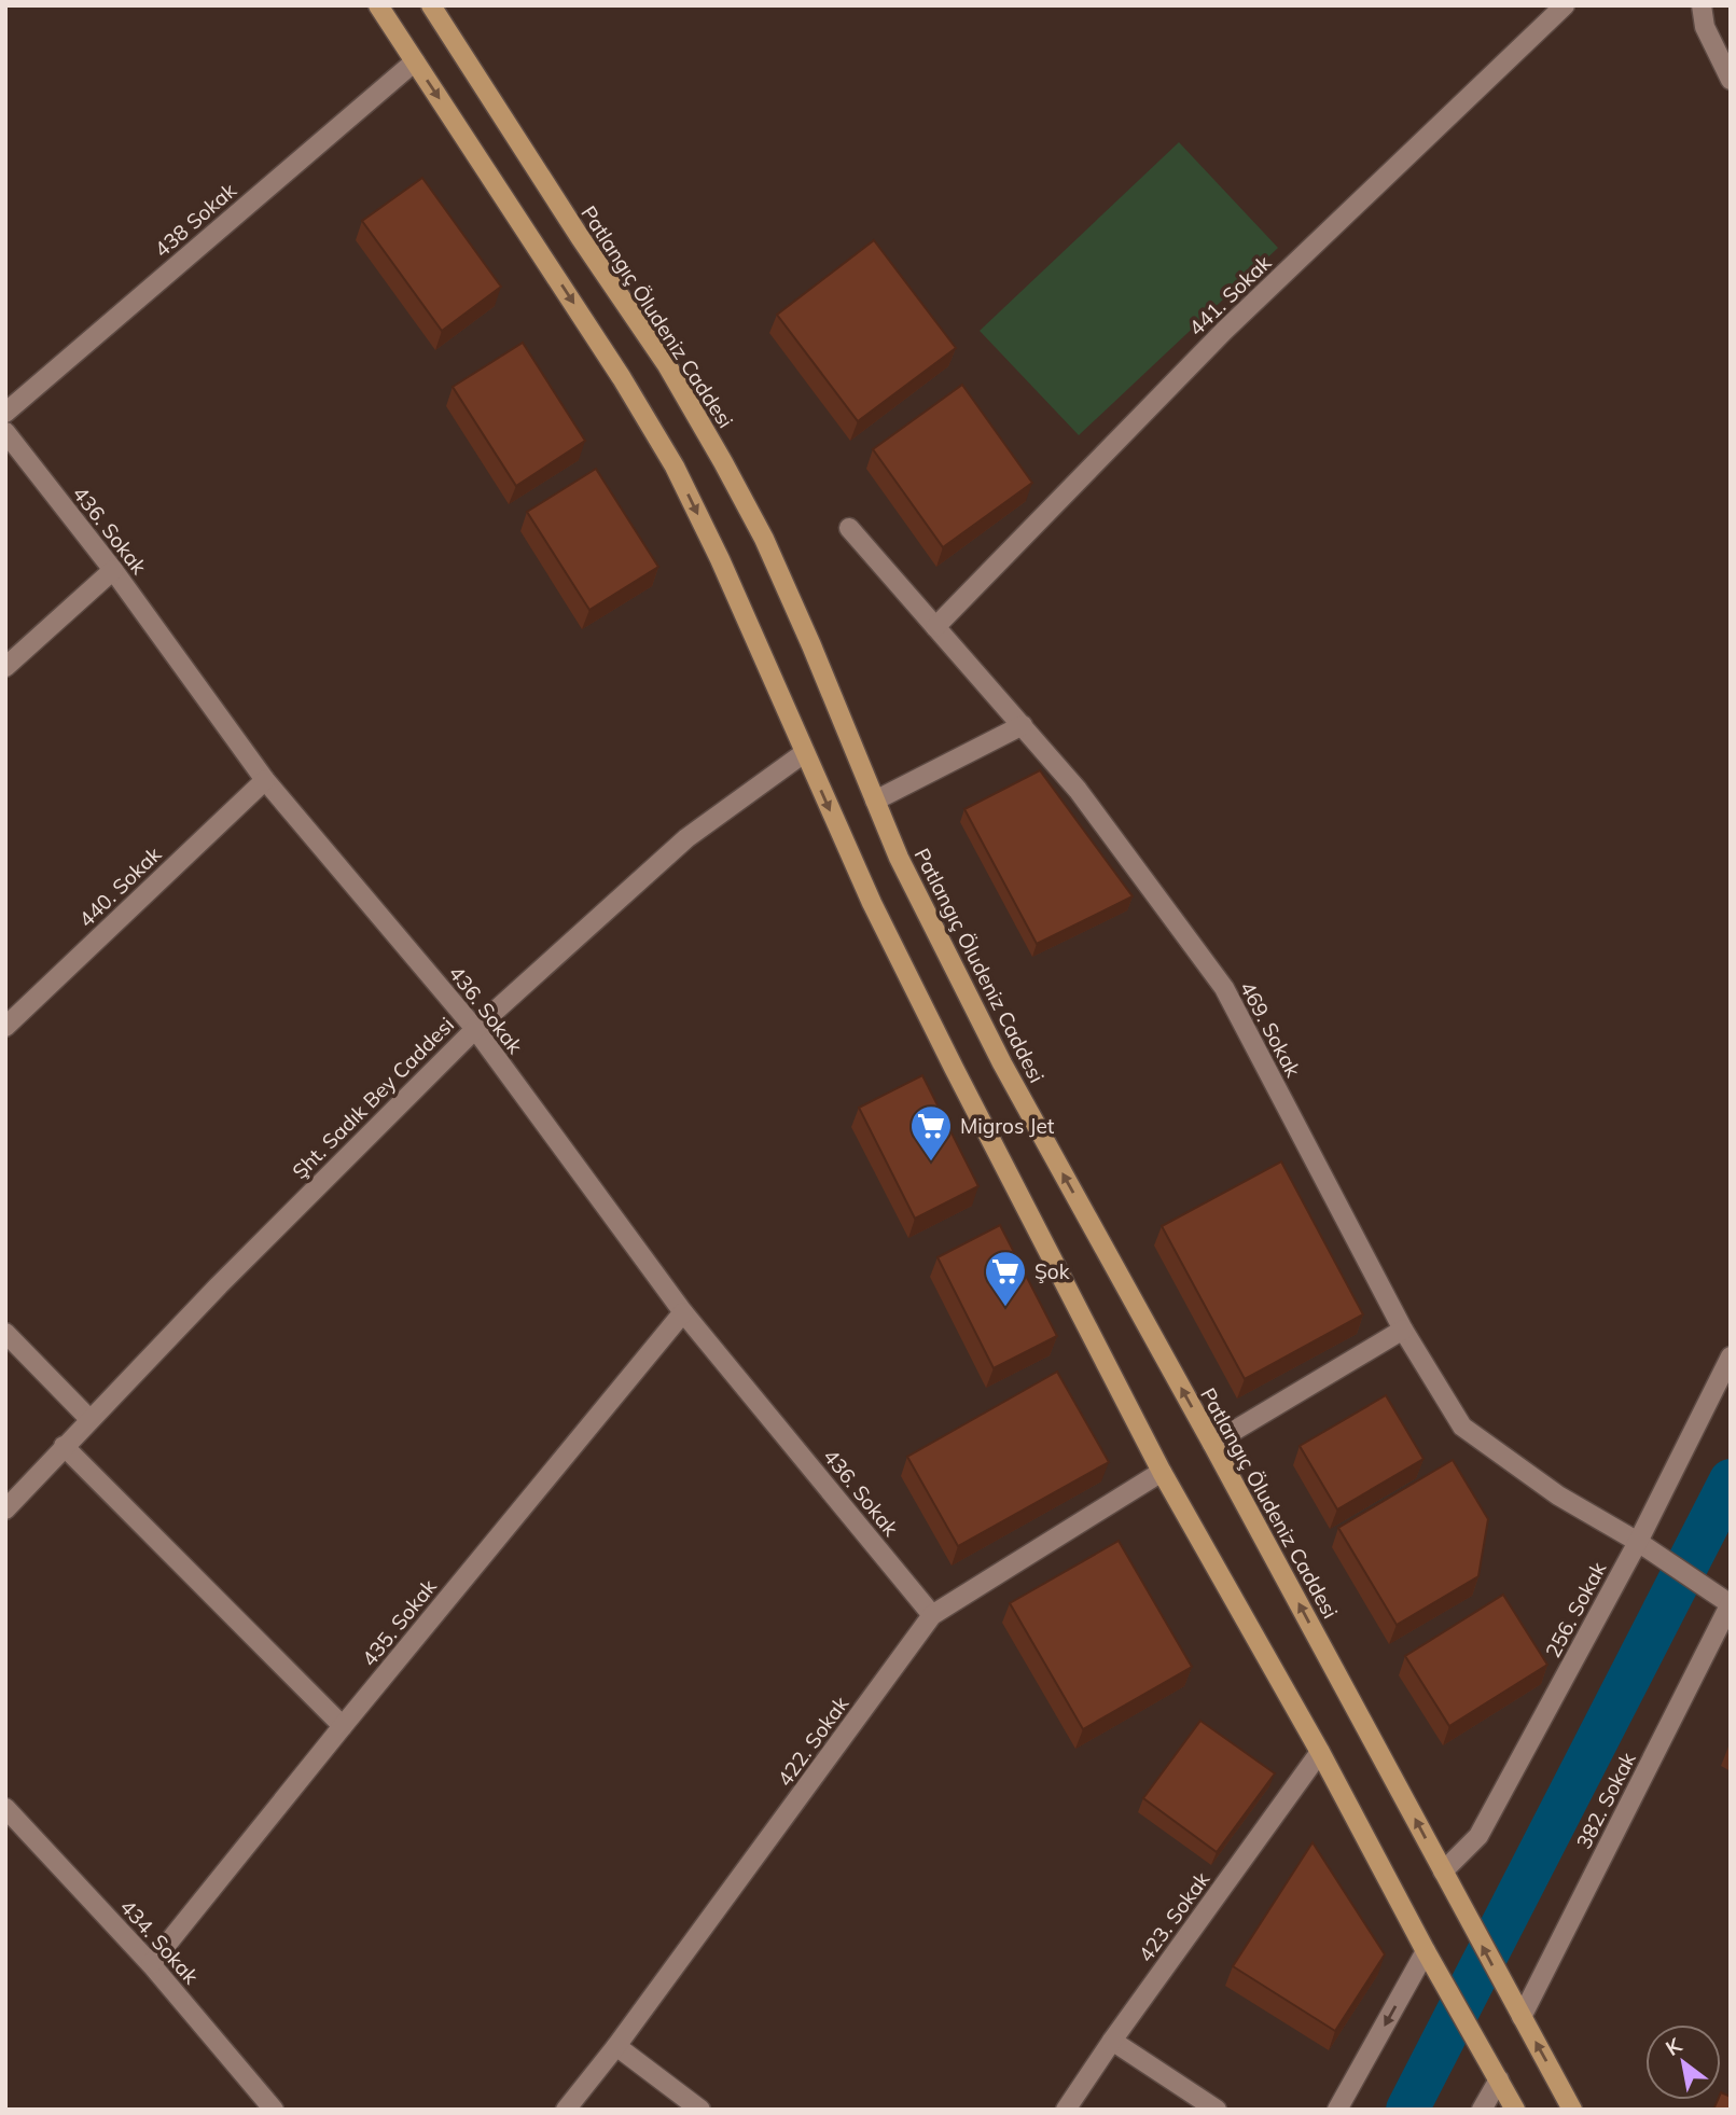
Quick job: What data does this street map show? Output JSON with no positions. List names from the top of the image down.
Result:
{
  "streets": {
    "main road": ["Patlangıç Öludeniz Caddesi"],
    "street": [
      "438 Sokak",
      "441. Sokak",
      "436. Sokak",
      "440. Sokak",
      "469. Sokak",
      "Şht. Sadık Bey Caddesi",
      "256. Sokak",
      "435. Sokak",
      "422. Sokak",
      "382. Sokak",
      "423. Sokak",
      "434. Sokak"
    ]
  },
  "crossings": [
    ["441. Sokak", "469. Sokak"],
    ["Patlangıç Öludeniz Caddesi", "256. Sokak"],
    ["Patlangıç Öludeniz Caddesi", "382. Sokak"],
    ["436. Sokak", "440. Sokak"],
    ["436. Sokak", "Şht. Sadık Bey Caddesi"],
    ["436. Sokak", "435. Sokak"],
    ["436. Sokak", "422. Sokak"],
    ["469. Sokak", "256. Sokak"],
    ["469. Sokak", "382. Sokak"],
    ["435. Sokak", "434. Sokak"]
  ],
  "places": {
    "supermarket": ["Migros Jet", "Şok"]
  },
  "north": "top left"
}
